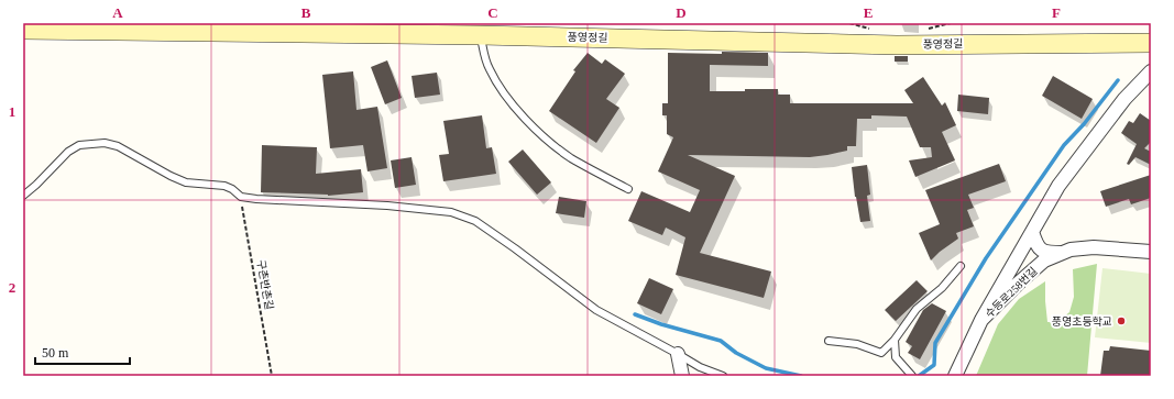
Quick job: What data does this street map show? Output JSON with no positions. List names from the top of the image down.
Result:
{
  "streets": {
    "street": ["풍영정길", "수등로258번길"],
    "path": ["구촌반촌길"]
  },
  "places": ["풍영초등학교"],
  "scale_bar": "50 m",
  "grid": {
    "columns": [
      "A",
      "B",
      "C",
      "D",
      "E",
      "F"
    ],
    "rows": ["1", "2"]
  }
}
